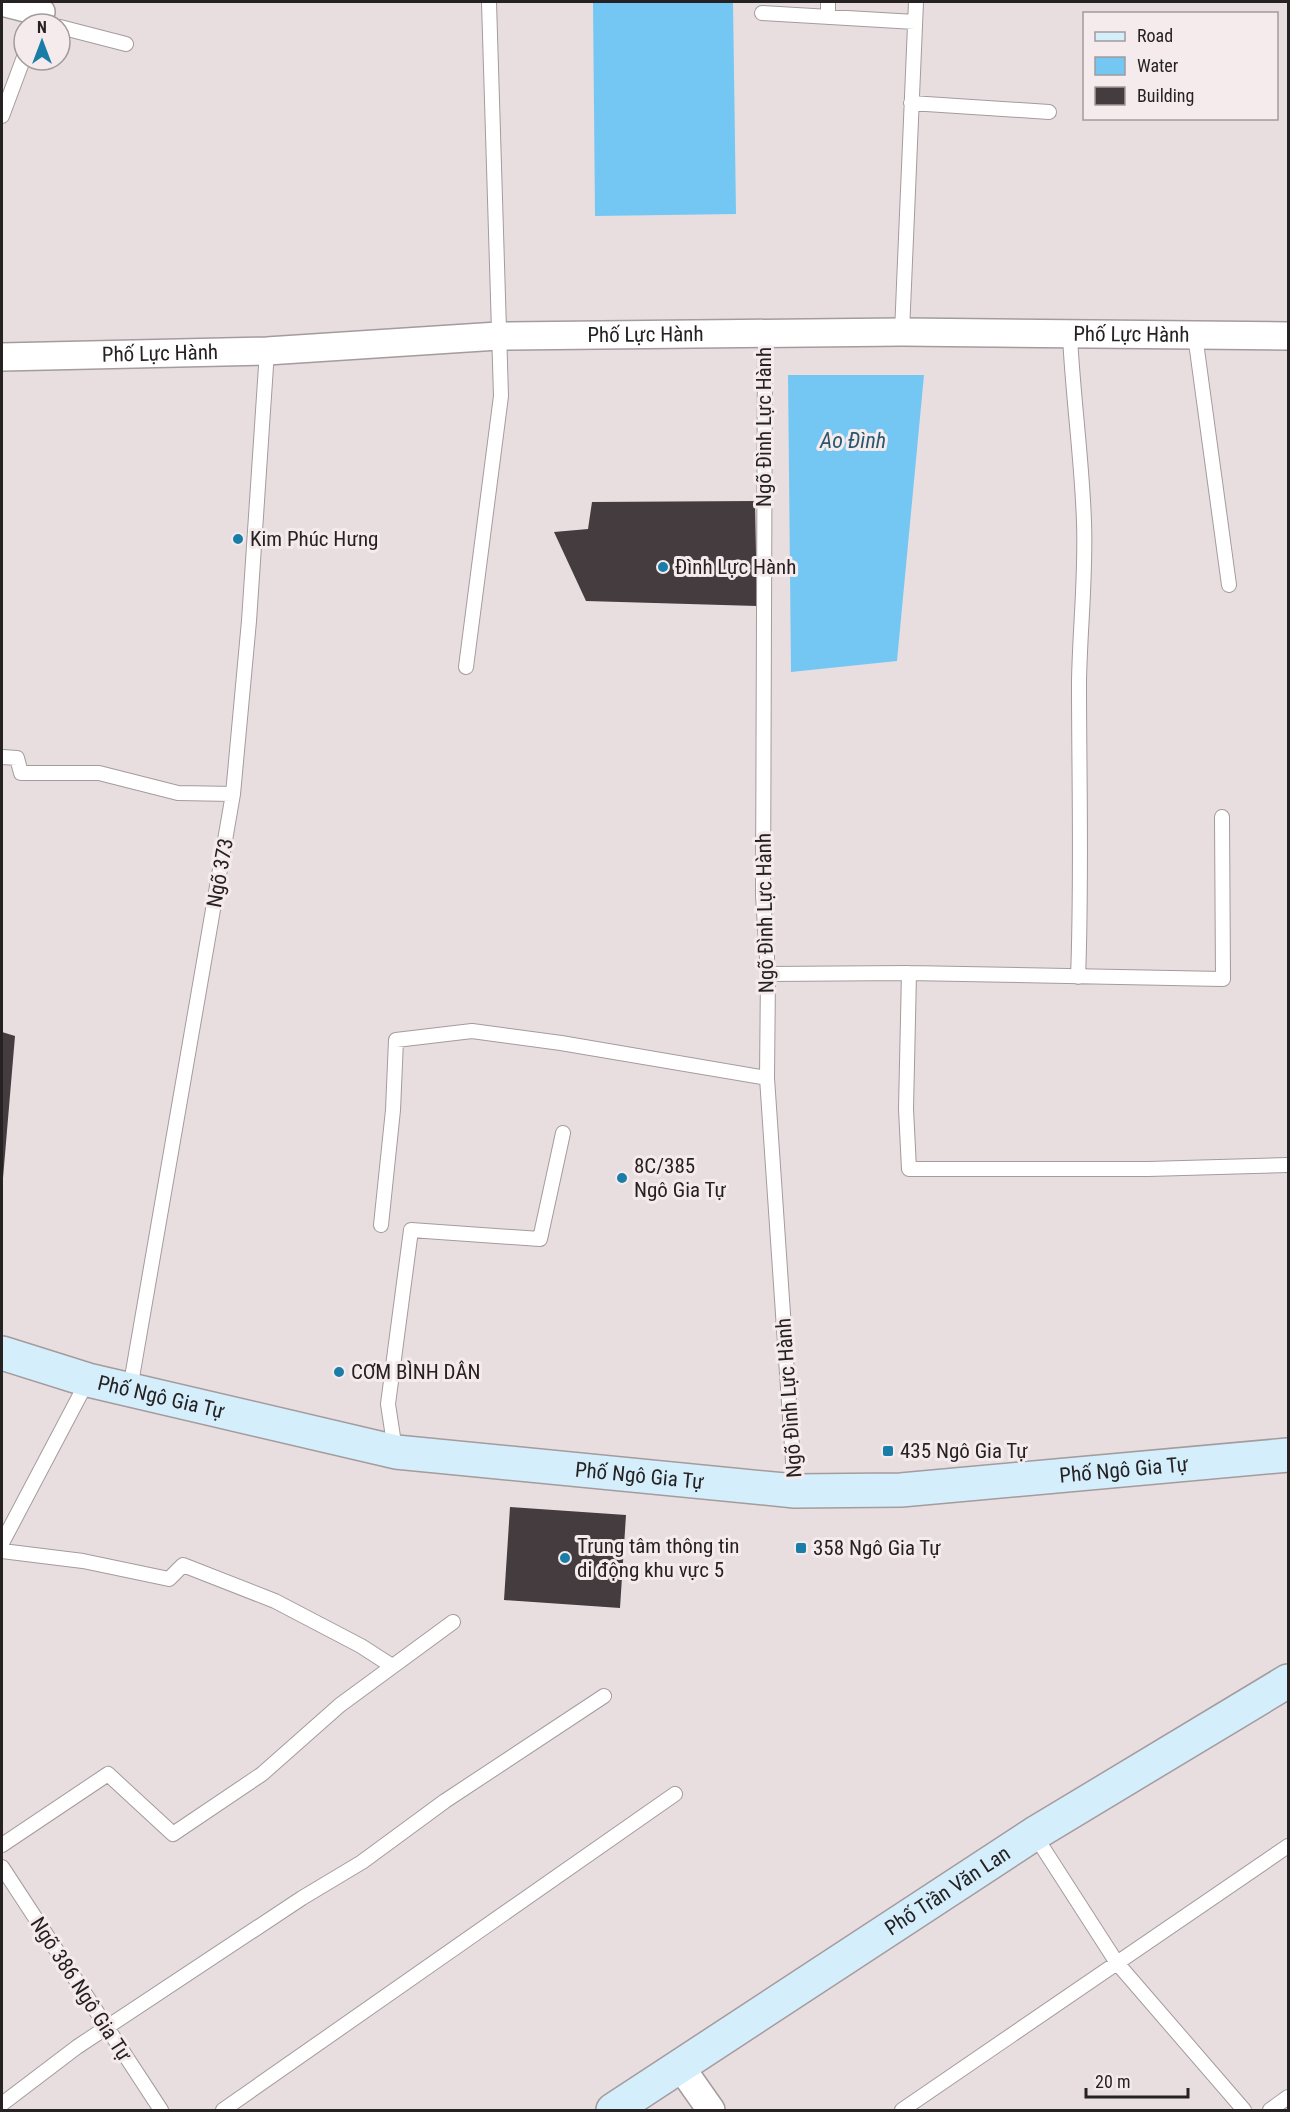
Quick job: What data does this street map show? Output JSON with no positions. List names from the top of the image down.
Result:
{
  "streets": {
    "main road": ["Phố Ngô Gia Tự", "Phố Trần Văn Lan"],
    "street": ["Phố Lực Hành"],
    "lane": ["Ngõ Đình Lực Hành", "Ngõ 373", "Ngõ 386 Ngô Gia Tự"]
  },
  "crossings": [
    ["Phố Lực Hành", "Ngõ Đình Lực Hành"],
    ["Phố Lực Hành", "Ngõ 373"],
    ["Ngõ Đình Lực Hành", "Phố Ngô Gia Tự"],
    ["Ngõ 373", "Phố Ngô Gia Tự"]
  ],
  "water": ["Ao Đình"],
  "places": {
    "other": [
      "Kim Phúc Hưng",
      "Đình Lực Hành",
      "8C/385 Ngô Gia Tự",
      "CƠM BÌNH DÂN",
      "Trung tâm thông tin di động khu vực 5"
    ],
    "transit": ["435 Ngô Gia Tự", "358 Ngô Gia Tự"]
  },
  "legend": ["Road", "Water", "Building"],
  "scale_bar": "20 m",
  "north": "top"
}
